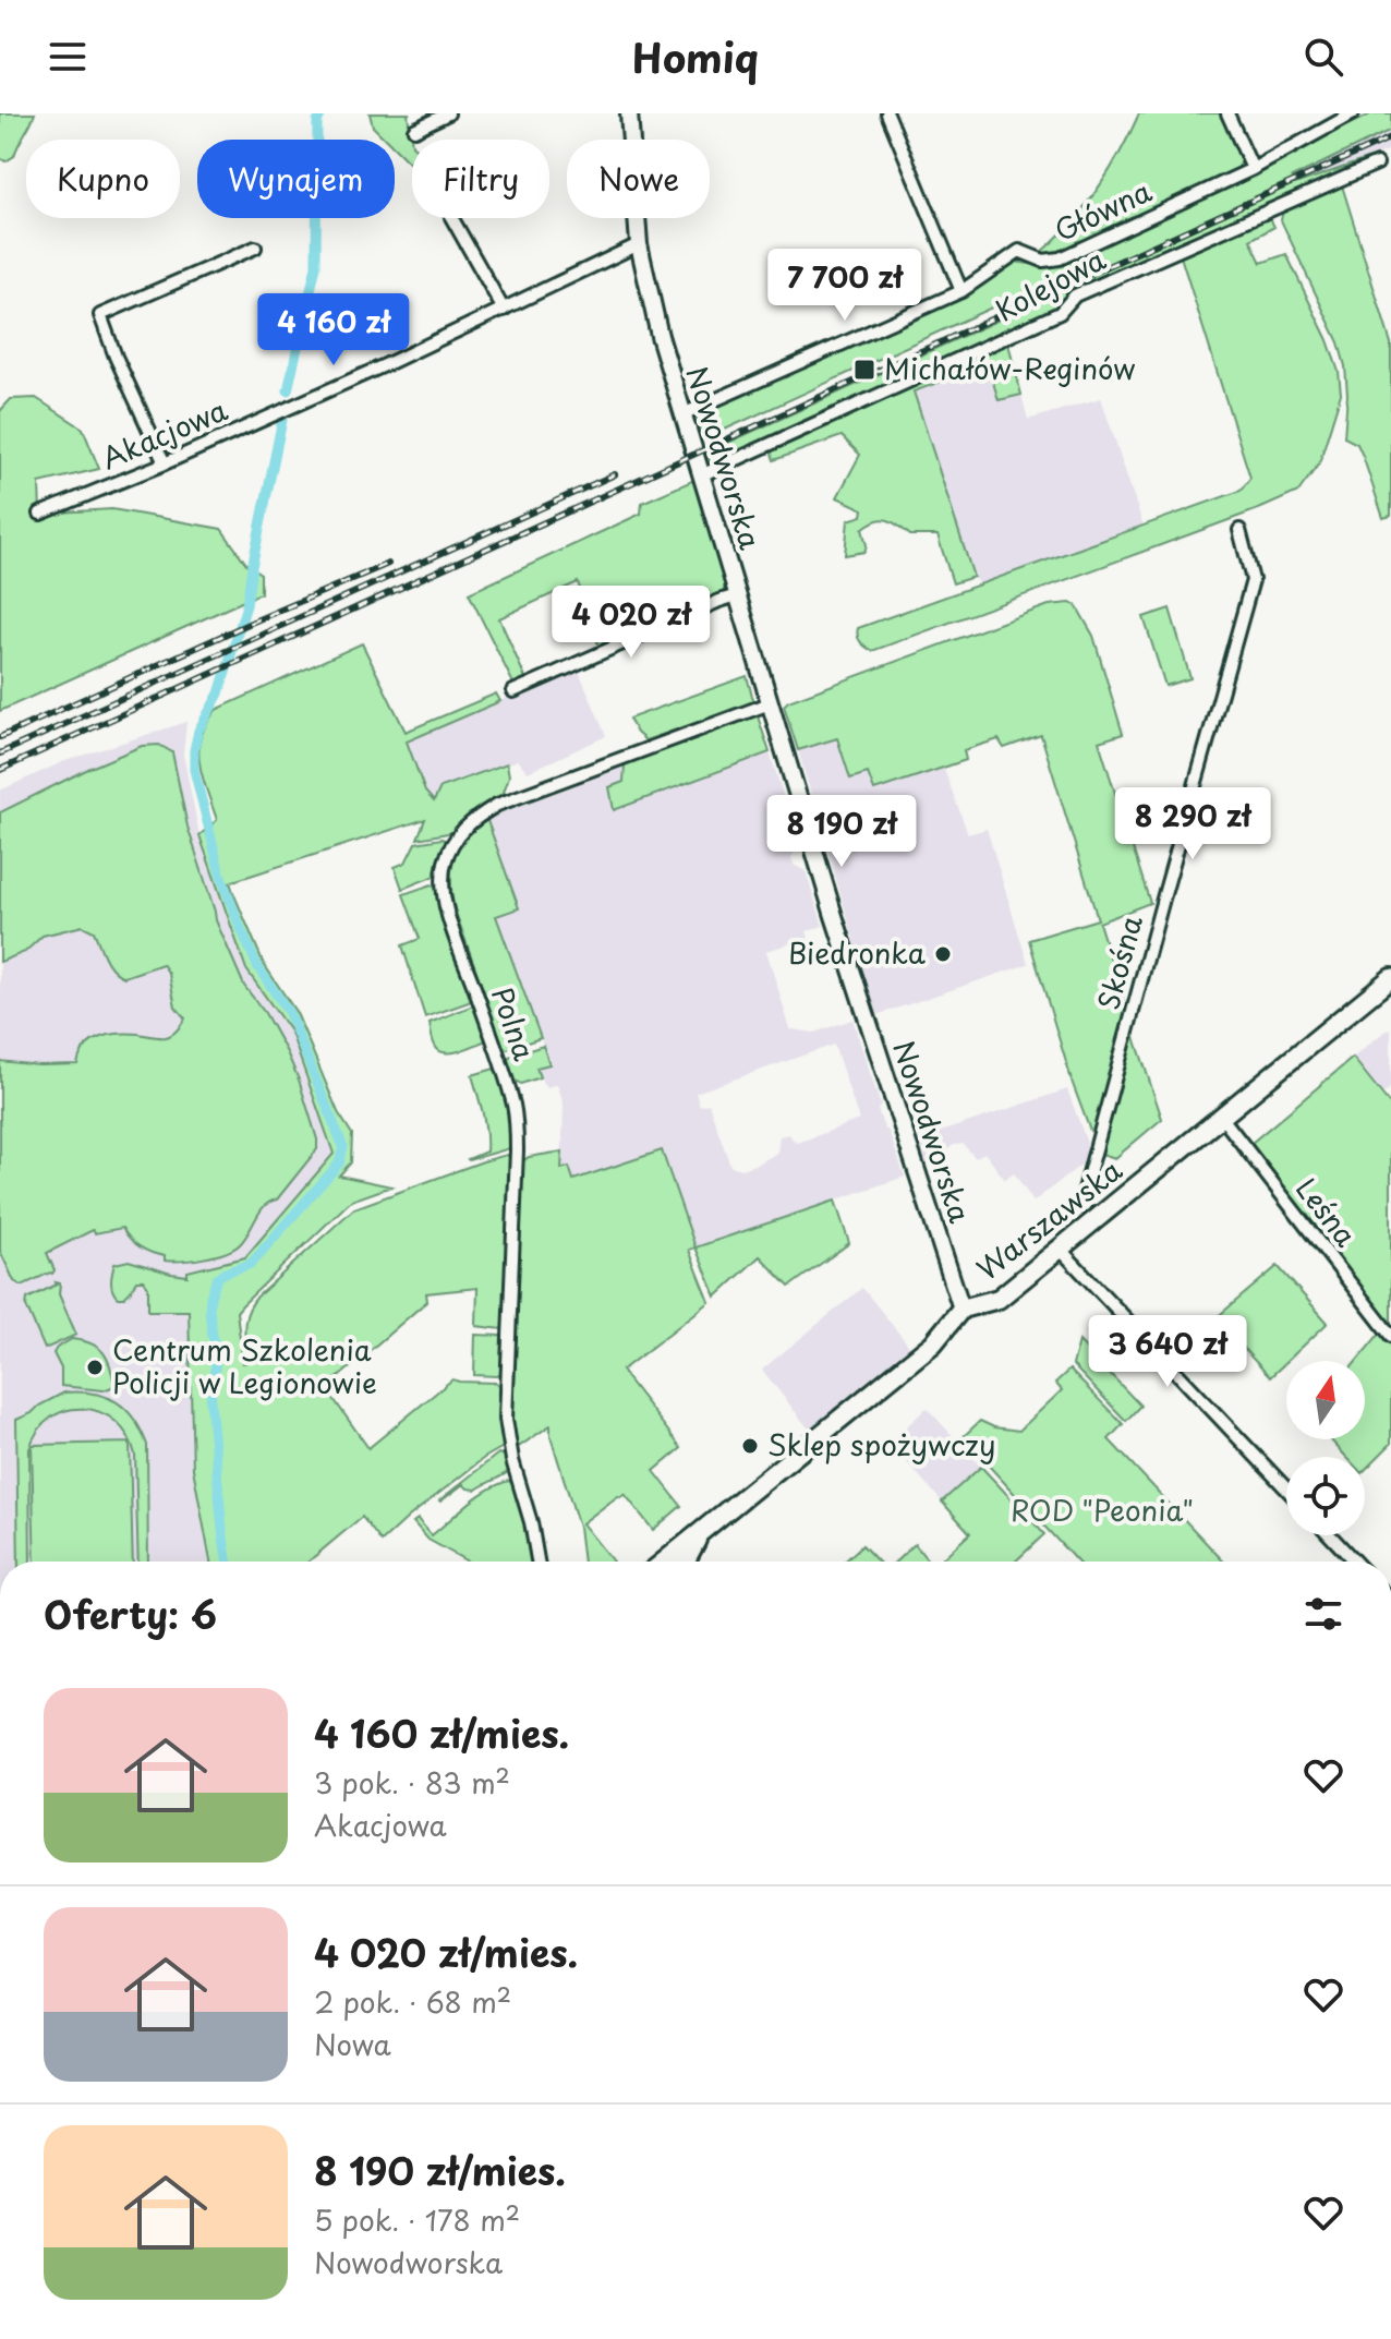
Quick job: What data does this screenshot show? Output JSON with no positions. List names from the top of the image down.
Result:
{
  "streets": {
    "main road": ["Nowodworska", "Warszawska"],
    "street": [
      "Główna",
      "Kolejowa",
      "Akacjowa",
      "Skośna",
      "Polna",
      "Leśna"
    ]
  },
  "crossings": [
    ["Główna", "Nowodworska"],
    ["Kolejowa", "Nowodworska"],
    ["Akacjowa", "Nowodworska"],
    ["Nowodworska", "Polna"],
    ["Nowodworska", "Warszawska"],
    ["Leśna", "Warszawska"]
  ],
  "parks": ["ROD \"Peonia\""],
  "places": {
    "transit": ["Michałów-Reginów"],
    "other": ["Biedronka", "Centrum Szkolenia Policji w Legionowie", "Sklep spożywczy"]
  },
  "north": "top",
  "page": {
    "header": "Homiq",
    "chip": [
      "Kupno",
      "Wynajem",
      "Filtry",
      "Nowe"
    ],
    "price": [
      "7 700 zł",
      "4 160 zł",
      "4 020 zł",
      "8 290 zł",
      "8 190 zł",
      "3 640 zł"
    ],
    "heading": "Oferty: 6",
    "list": [
      {
        "name": "4 160 zł/mies.",
        "note": "3 pok. · 83 m² · Akacjowa"
      },
      {
        "name": "4 020 zł/mies.",
        "note": "2 pok. · 68 m² · Nowa"
      },
      {
        "name": "8 190 zł/mies.",
        "note": "5 pok. · 178 m² · Nowodworska"
      }
    ]
  }
}
